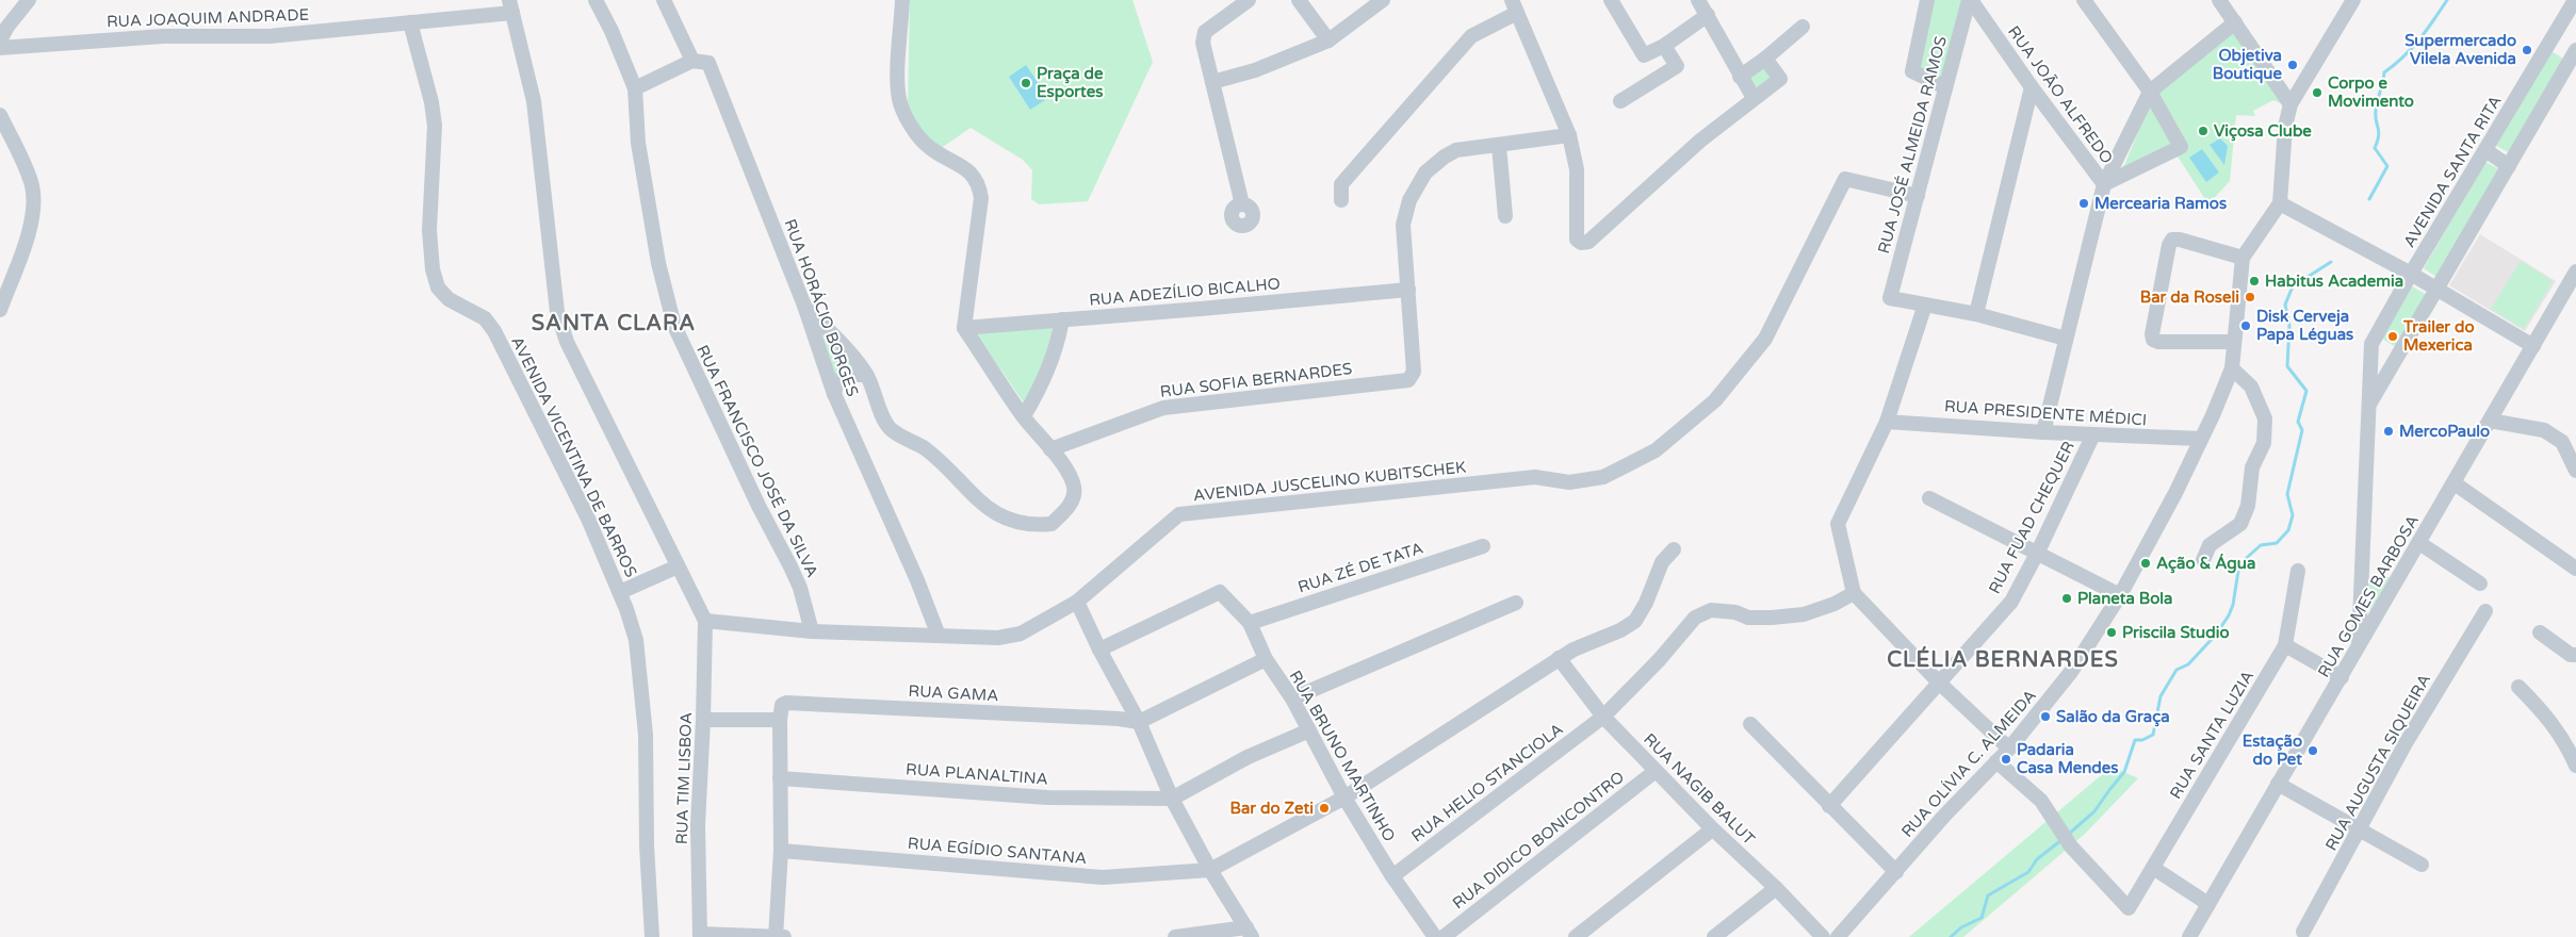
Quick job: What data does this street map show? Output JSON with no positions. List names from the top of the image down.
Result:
{
  "streets": {
    "street": [
      "RUA JOAQUIM ANDRADE",
      "RUA JOÃO ALFREDO",
      "RUA JOSÉ ALMEIDA RAMOS",
      "AVENIDA SANTA RITA",
      "RUA ADEZÍLIO BICALHO",
      "RUA HORÁCIO BORGES",
      "RUA SOFIA BERNARDES",
      "RUA PRESIDENTE MÉDICI",
      "AVENIDA VICENTINA DE BARROS",
      "RUA FRANCISCO JOSÉ DA SILVA",
      "AVENIDA JUSCELINO KUBITSCHEK",
      "RUA FUAD CHEQUER",
      "RUA ZÉ DE TATA",
      "RUA GOMES BARBOSA",
      "RUA GAMA",
      "RUA SANTA LUZIA",
      "RUA BRUNO MARTINHO",
      "RUA AUGUSTA SIQUEIRA",
      "RUA OLÍVIA C. ALMEIDA",
      "RUA PLANALTINA",
      "RUA TIM LISBOA",
      "RUA HELIO STANCIOLA",
      "RUA NAGIB BALUT",
      "RUA DIDICO BONICONTRO",
      "RUA EGÍDIO SANTANA"
    ]
  },
  "crossings": [
    ["RUA JOAQUIM ANDRADE", "AVENIDA VICENTINA DE BARROS"],
    ["RUA JOÃO ALFREDO", "RUA JOSÉ ALMEIDA RAMOS"],
    ["RUA JOSÉ ALMEIDA RAMOS", "AVENIDA JUSCELINO KUBITSCHEK"],
    ["AVENIDA SANTA RITA", "RUA GOMES BARBOSA"],
    ["RUA ADEZÍLIO BICALHO", "RUA SOFIA BERNARDES"],
    ["RUA HORÁCIO BORGES", "AVENIDA JUSCELINO KUBITSCHEK"],
    ["RUA PRESIDENTE MÉDICI", "RUA FUAD CHEQUER"],
    ["RUA PRESIDENTE MÉDICI", "RUA OLÍVIA C. ALMEIDA"],
    ["RUA FRANCISCO JOSÉ DA SILVA", "AVENIDA JUSCELINO KUBITSCHEK"],
    ["AVENIDA JUSCELINO KUBITSCHEK", "RUA TIM LISBOA"],
    ["RUA ZÉ DE TATA", "RUA BRUNO MARTINHO"],
    ["RUA SANTA LUZIA", "RUA OLÍVIA C. ALMEIDA"],
    ["RUA BRUNO MARTINHO", "RUA HELIO STANCIOLA"],
    ["RUA HELIO STANCIOLA", "RUA NAGIB BALUT"],
    ["RUA NAGIB BALUT", "RUA DIDICO BONICONTRO"]
  ],
  "districts": ["SANTA CLARA", "CLÉLIA BERNARDES"],
  "places": [
    "Supermercado Vilela Avenida",
    "Objetiva Boutique",
    "Praça de Esportes",
    "Corpo e Movimento",
    "Viçosa Clube",
    "Mercearia Ramos",
    "Habitus Academia",
    "Bar da Roseli",
    "Disk Cerveja Papa Léguas",
    "Trailer do Mexerica",
    "MercoPaulo",
    "Ação & Água",
    "Planeta Bola",
    "Priscila Studio",
    "Salão da Graça",
    "Estação do Pet",
    "Padaria Casa Mendes",
    "Bar do Zeti"
  ]
}
